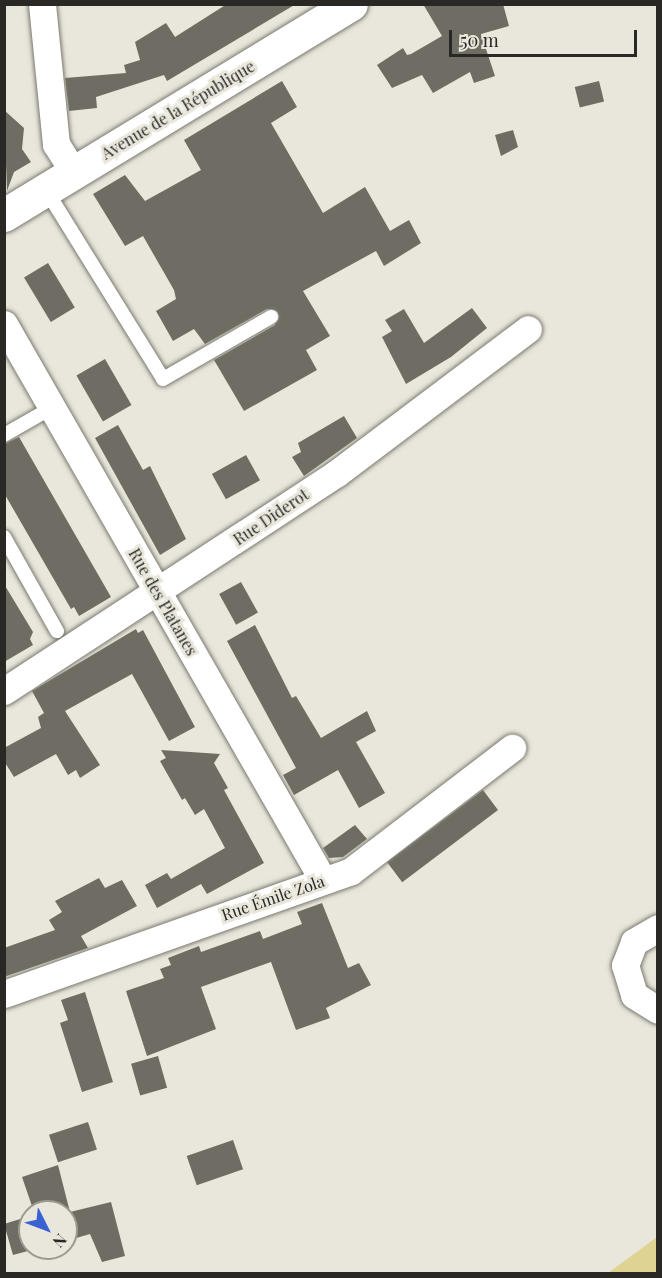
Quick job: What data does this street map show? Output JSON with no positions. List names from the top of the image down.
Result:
{
  "streets": {
    "street": [
      "Avenue de la République",
      "Rue Diderot",
      "Rue des Platanes",
      "Rue Émile Zola"
    ]
  },
  "crossings": [
    ["Rue Diderot", "Rue des Platanes"],
    ["Rue des Platanes", "Rue Émile Zola"]
  ],
  "scale_bar": "50 m",
  "north": "bottom right"
}
